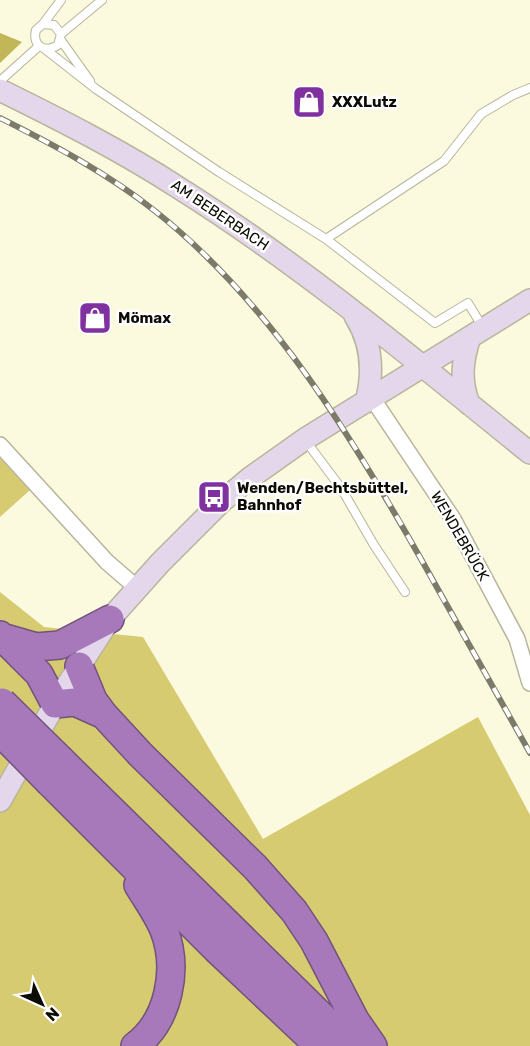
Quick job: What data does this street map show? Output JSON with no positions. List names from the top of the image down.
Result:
{
  "streets": {
    "main road": ["AM BEBERBACH"],
    "street": ["WENDEBRÜCK"]
  },
  "places": {
    "shop": ["XXXLutz", "Mömax"],
    "bus stop": ["Wenden/Bechtsbüttel, Bahnhof"]
  },
  "north": "bottom right"
}
